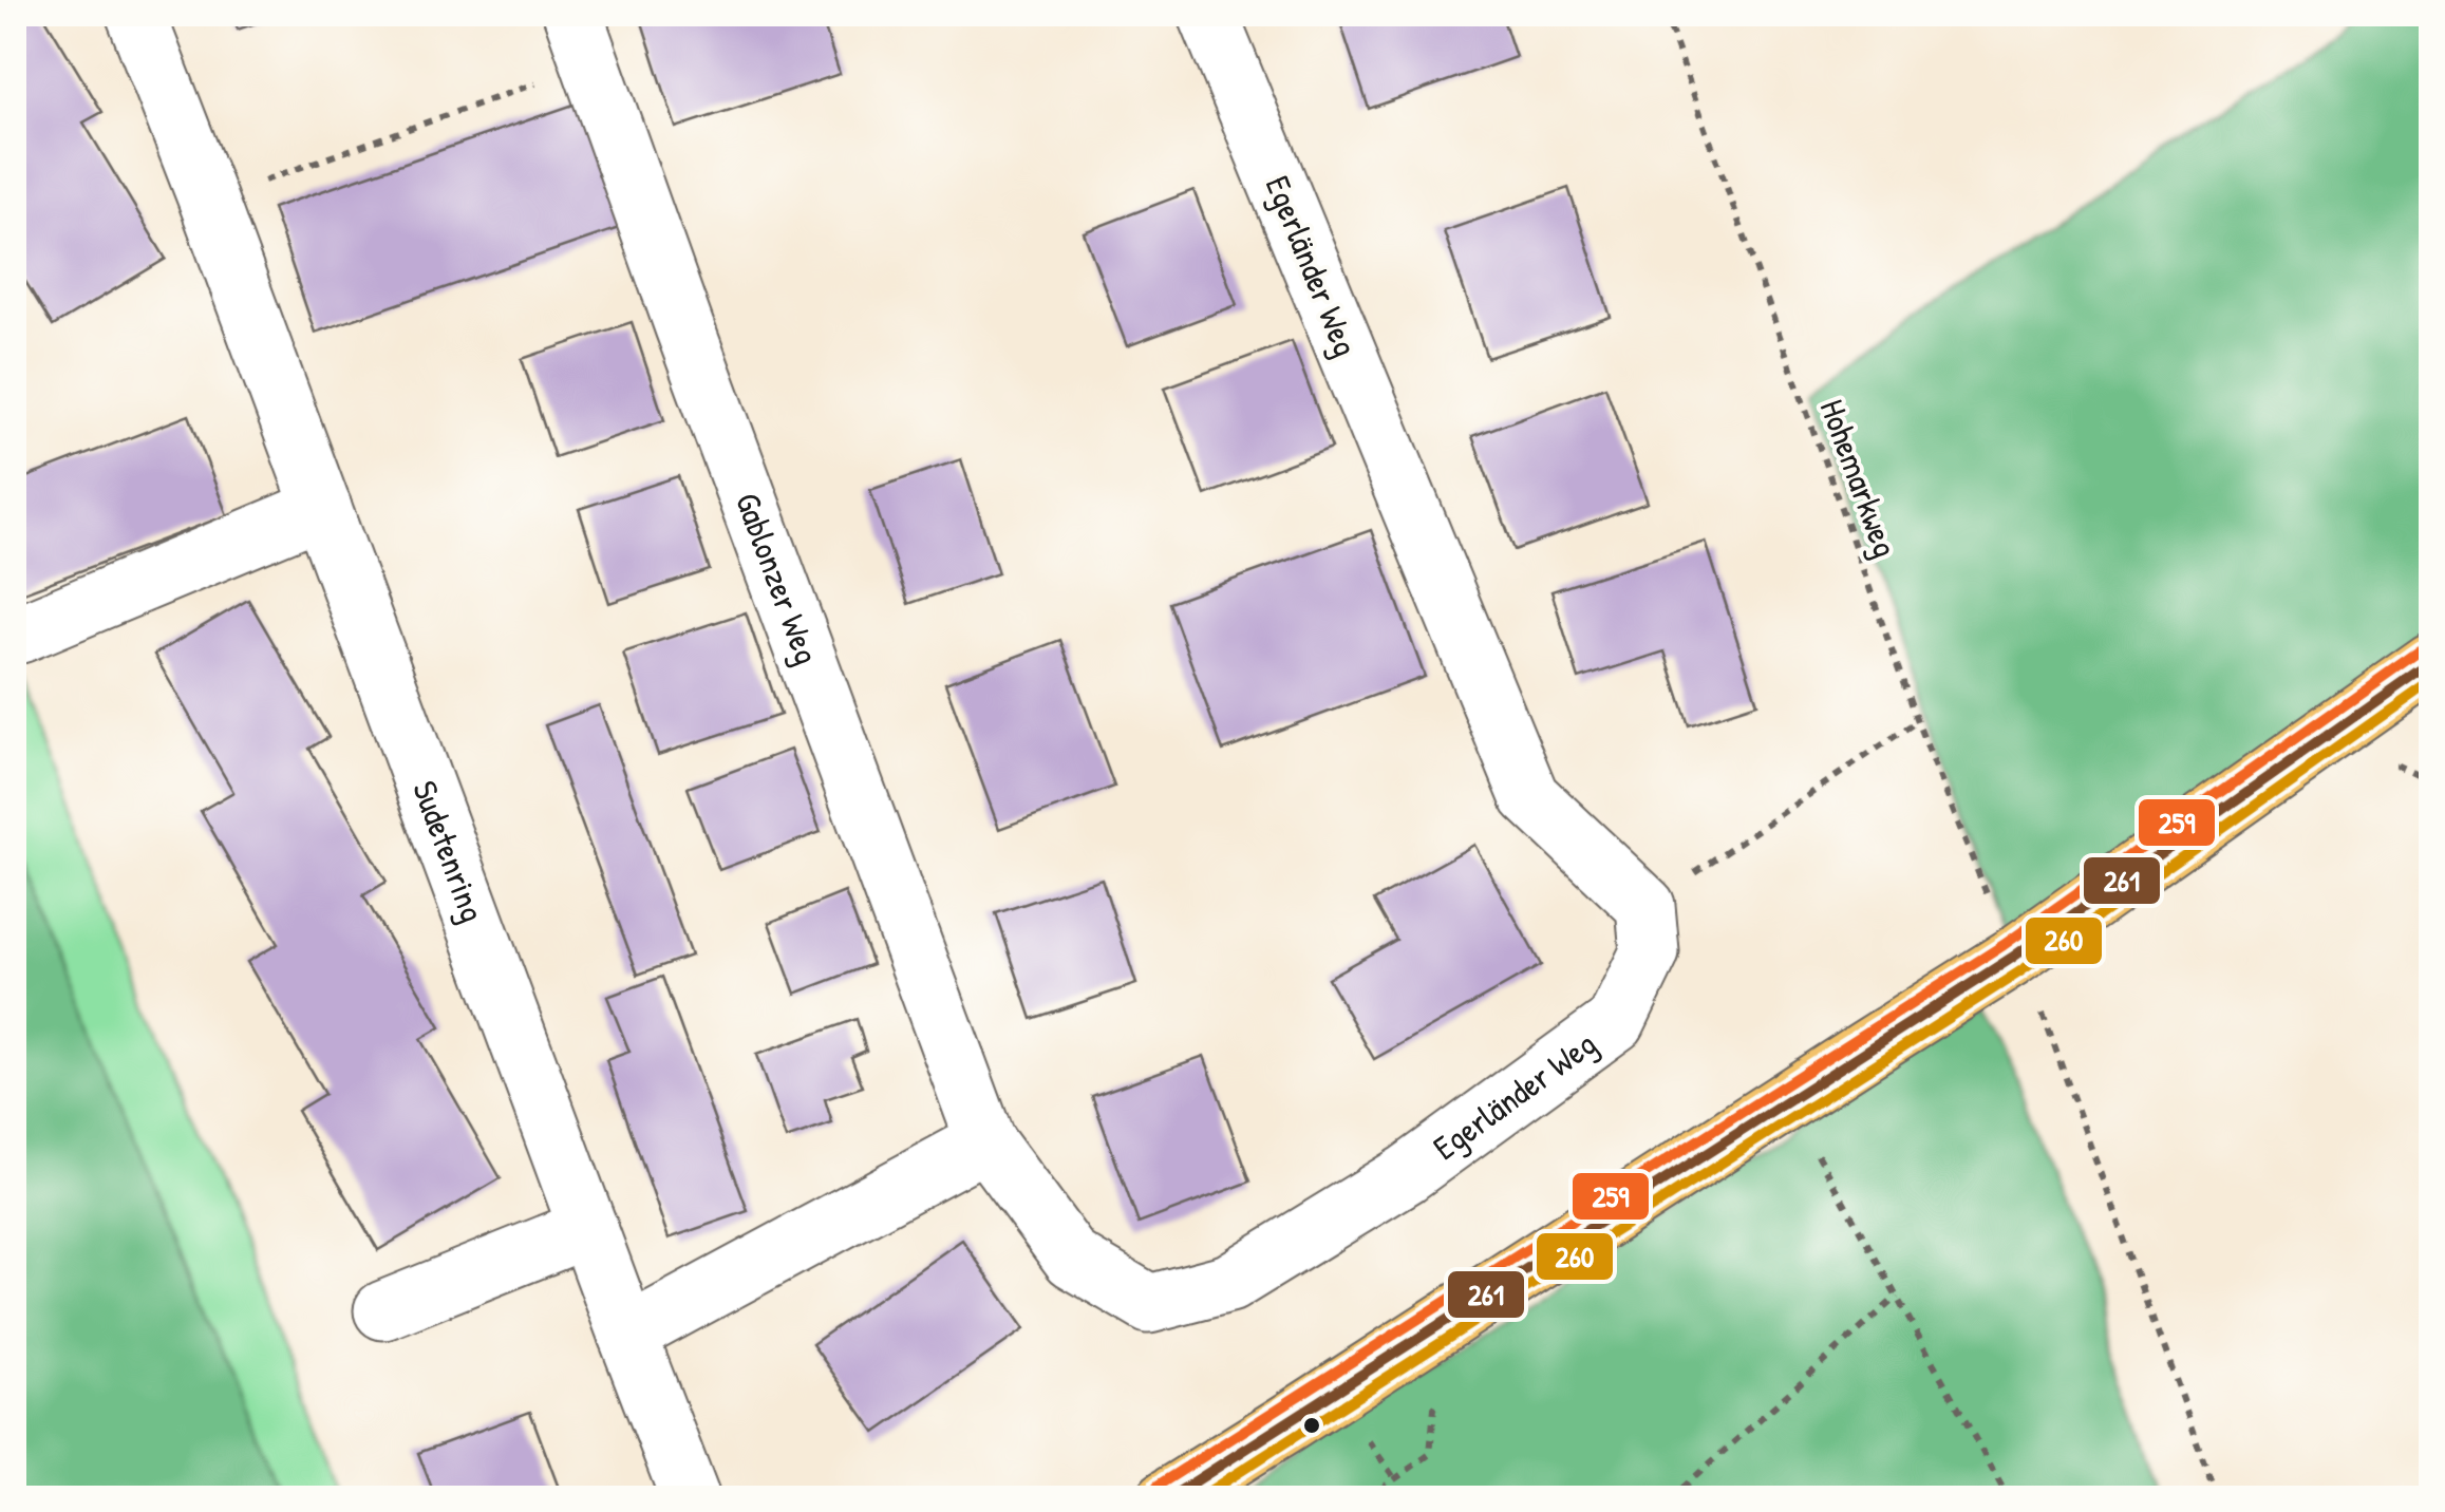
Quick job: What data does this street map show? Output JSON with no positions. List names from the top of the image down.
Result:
{
  "streets": {
    "street": ["Egerländer Weg", "Gablonzer Weg", "Sudetenring"],
    "path": ["Hohemarkweg"]
  },
  "crossings": [
    ["Egerländer Weg", "Gablonzer Weg"]
  ],
  "lines": ["transit line 259", "transit line 261", "transit line 260"]
}
